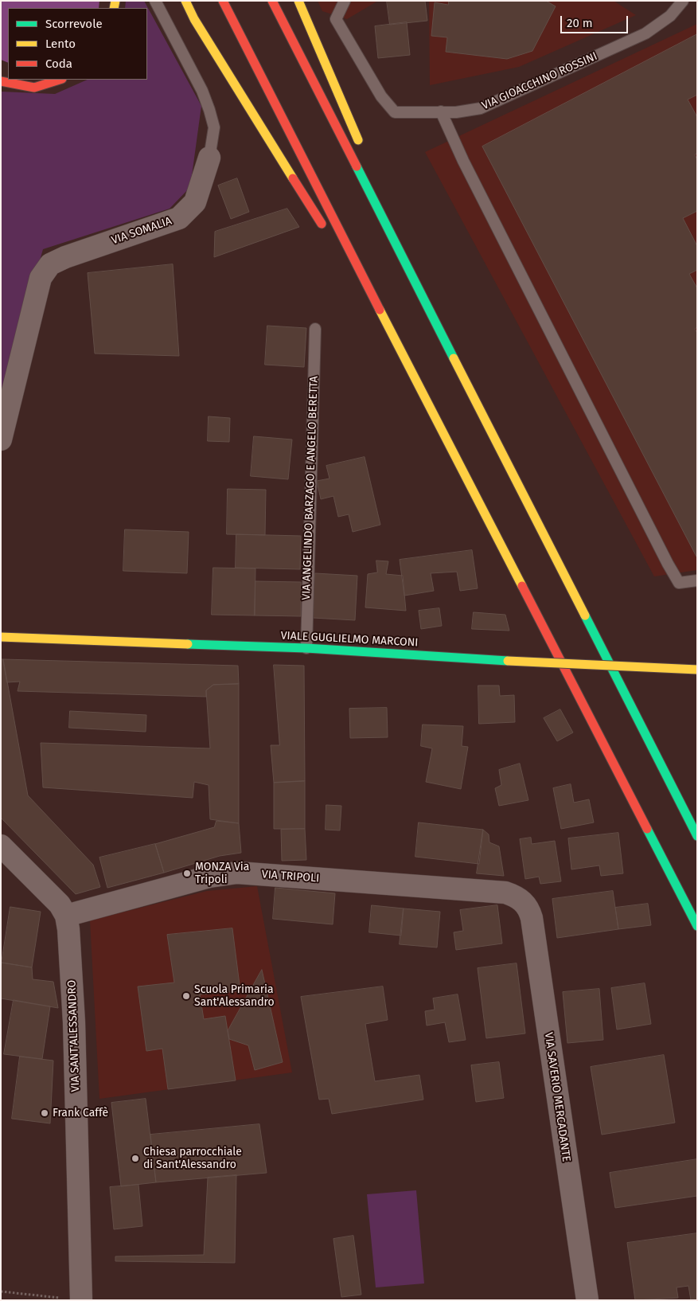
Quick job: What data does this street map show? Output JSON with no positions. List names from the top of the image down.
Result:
{
  "streets": {
    "main road": ["VIALE GUGLIELMO MARCONI"],
    "street": [
      "VIA SOMALIA",
      "VIA TRIPOLI",
      "VIA SANT'ALESSANDRO",
      "VIA SAVERIO MERCADANTE"
    ],
    "lane": ["VIA GIOACCHINO ROSSINI", "VIA ANGELINDO BARZAGO E ANGELO BERETTA"]
  },
  "crossings": [
    ["VIA ANGELINDO BARZAGO E ANGELO BERETTA", "VIALE GUGLIELMO MARCONI"],
    ["VIA TRIPOLI", "VIA SANT'ALESSANDRO"],
    ["VIA TRIPOLI", "VIA SAVERIO MERCADANTE"]
  ],
  "places": [
    "MONZA Via Tripoli",
    "Scuola Primaria Sant'Alessandro",
    "Frank Caffè",
    "Chiesa parrocchiale di Sant'Alessandro"
  ],
  "legend": ["Scorrevole", "Lento", "Coda"],
  "scale_bar": "20 m"
}
